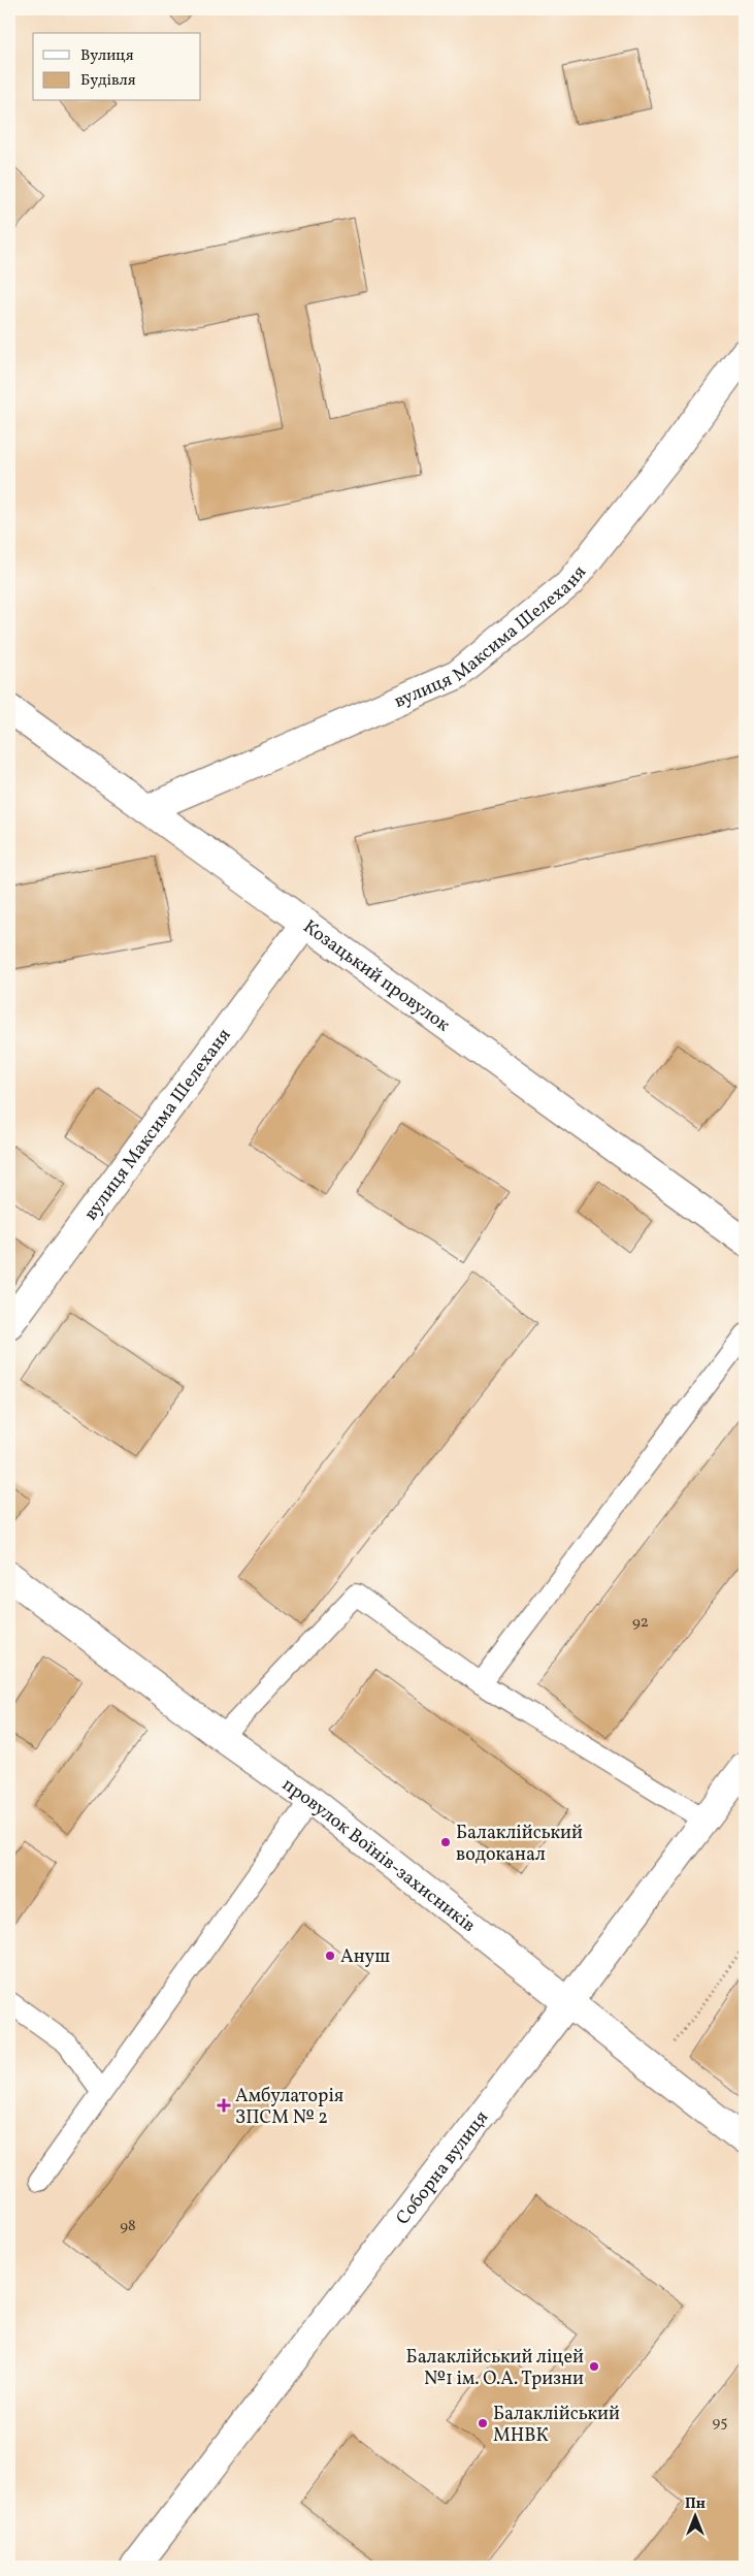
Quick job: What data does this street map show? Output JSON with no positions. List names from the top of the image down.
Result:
{
  "streets": {
    "street": [
      "вулиця Максима Шелеханя",
      "Козацький провулок",
      "провулок Воїнів-захисників",
      "Соборна вулиця"
    ]
  },
  "crossings": [
    ["вулиця Максима Шелеханя", "Козацький провулок"],
    ["провулок Воїнів-захисників", "Соборна вулиця"]
  ],
  "places": {
    "other": [
      "Балаклійський водоканал",
      "Ануш",
      "Балаклійський ліцей №1 ім. О.А. Тризни",
      "Балаклійський МНВК"
    ],
    "health": ["Амбулаторія ЗПСМ № 2"]
  },
  "house_numbers": ["92", "98", "95"],
  "legend": ["Вулиця", "Будівля"],
  "north": "top"
}
